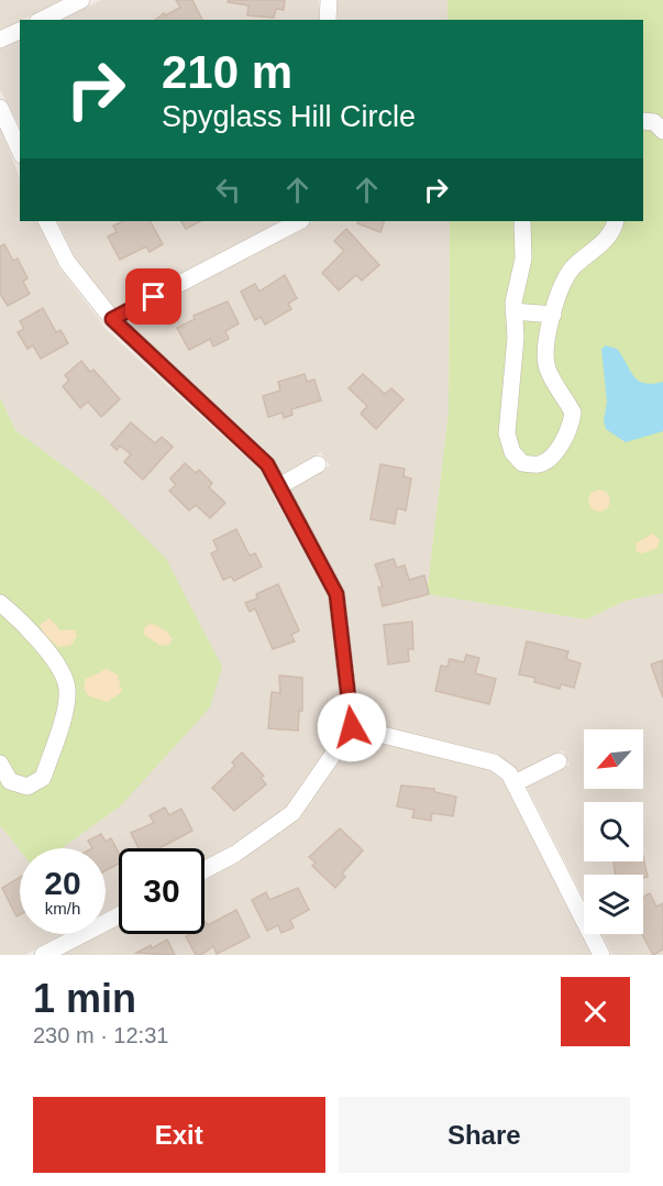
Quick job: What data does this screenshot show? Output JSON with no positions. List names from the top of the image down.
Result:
{
  "north": "bottom left",
  "page": {
    "turn": ["210 m", "Spyglass Hill Circle"],
    "speed": "20 km/h",
    "limit": "30",
    "heading": ["1 min", "230 m · 12:31"],
    "buttons": ["Exit", "Share"]
  }
}
